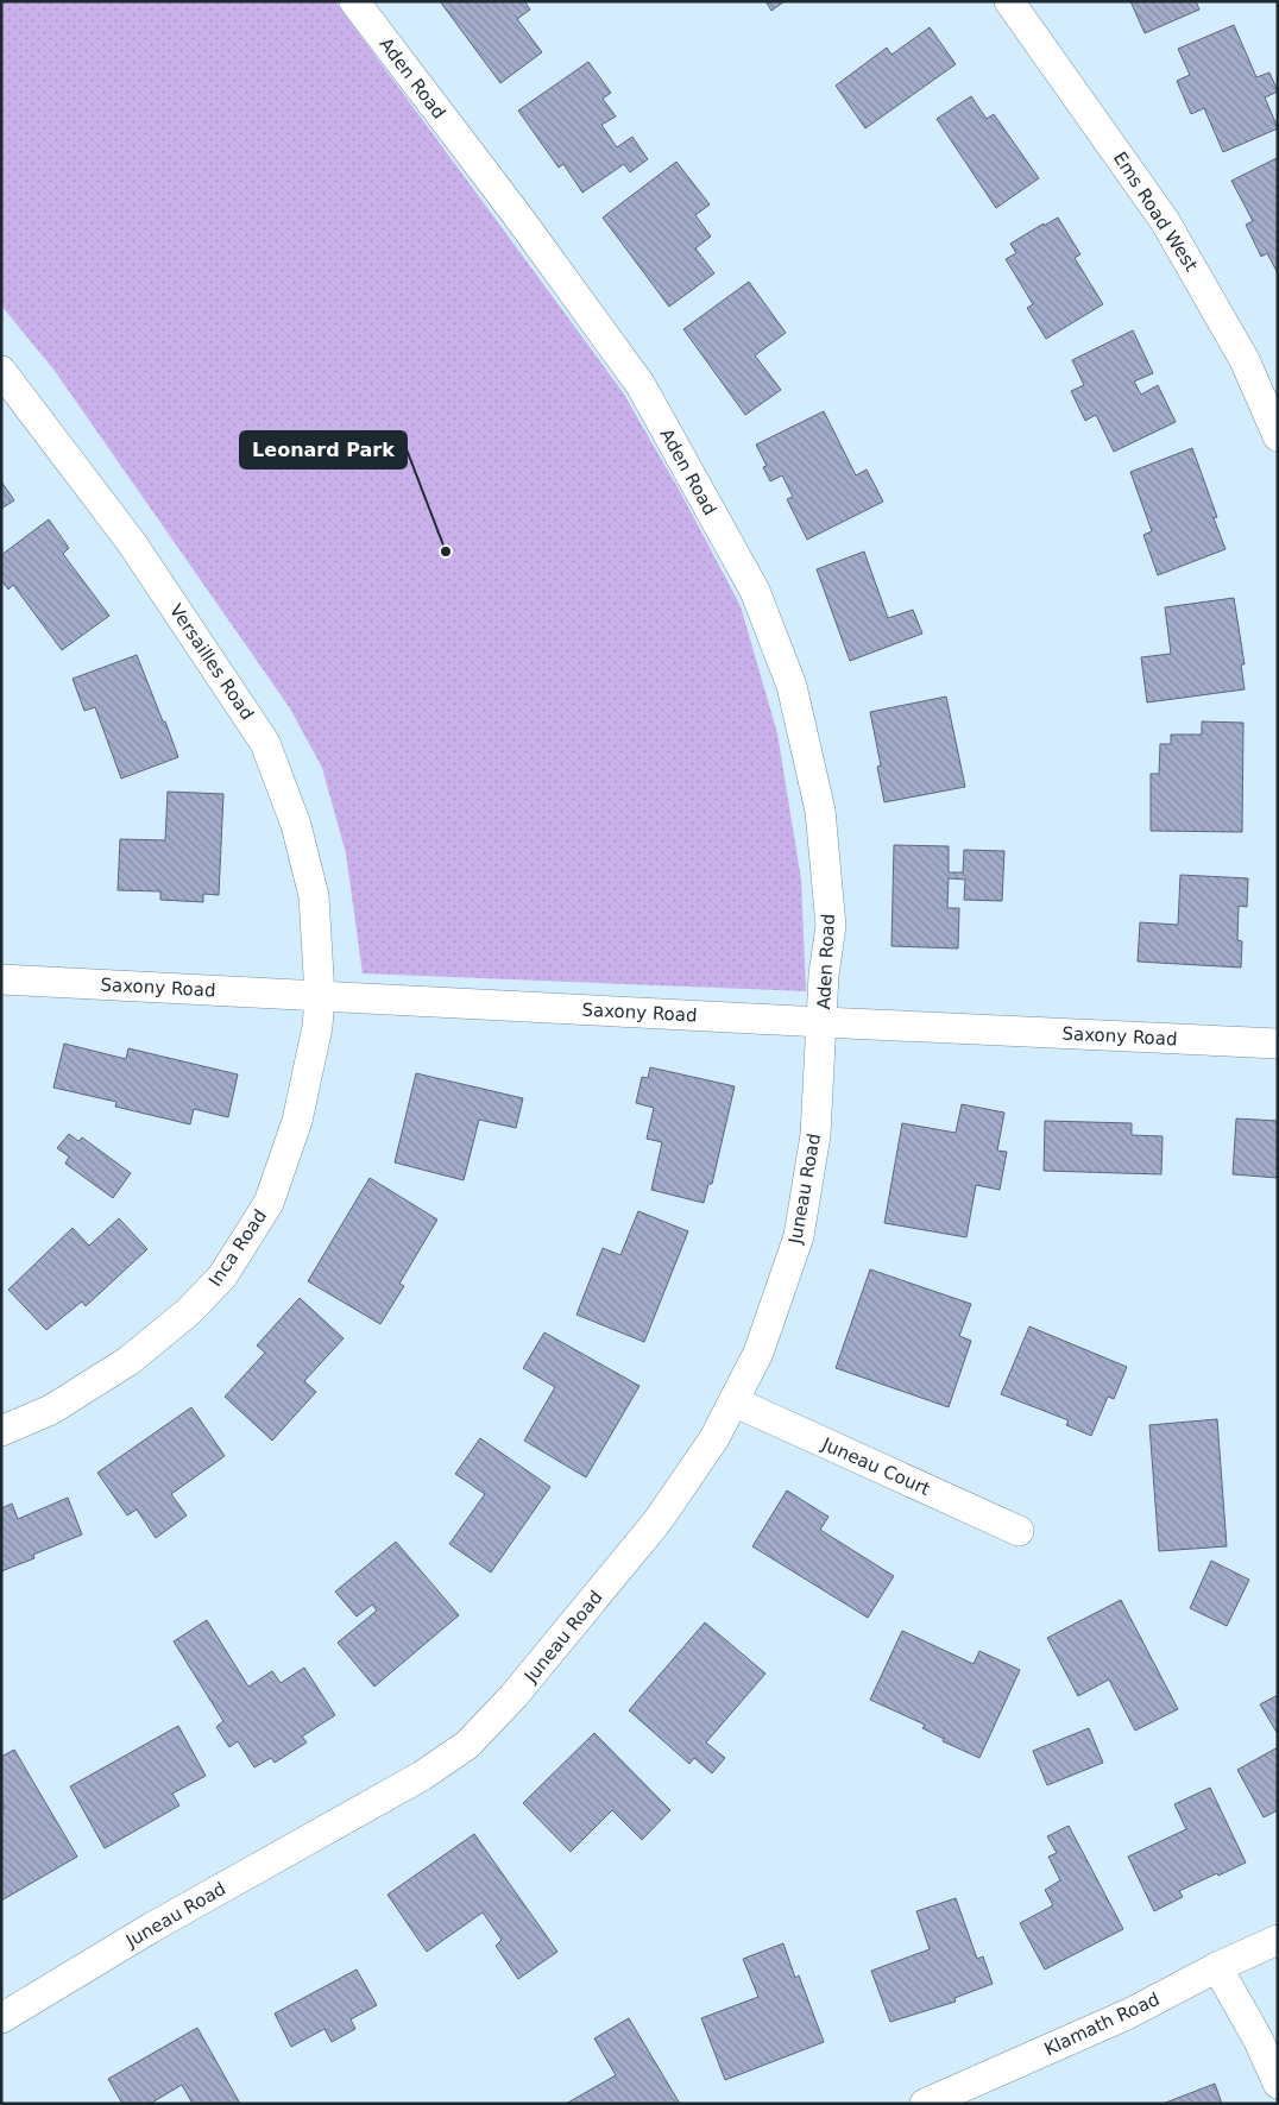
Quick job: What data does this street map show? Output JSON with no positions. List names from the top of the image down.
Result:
{
  "streets": {
    "street": [
      "Aden Road",
      "Ems Road West",
      "Versailles Road",
      "Saxony Road",
      "Juneau Road",
      "Inca Road",
      "Juneau Court",
      "Klamath Road"
    ]
  },
  "crossings": [
    ["Aden Road", "Saxony Road"],
    ["Aden Road", "Juneau Road"],
    ["Versailles Road", "Saxony Road"],
    ["Versailles Road", "Inca Road"],
    ["Saxony Road", "Juneau Road"],
    ["Saxony Road", "Inca Road"],
    ["Juneau Road", "Juneau Court"]
  ],
  "places": ["Leonard Park"]
}
